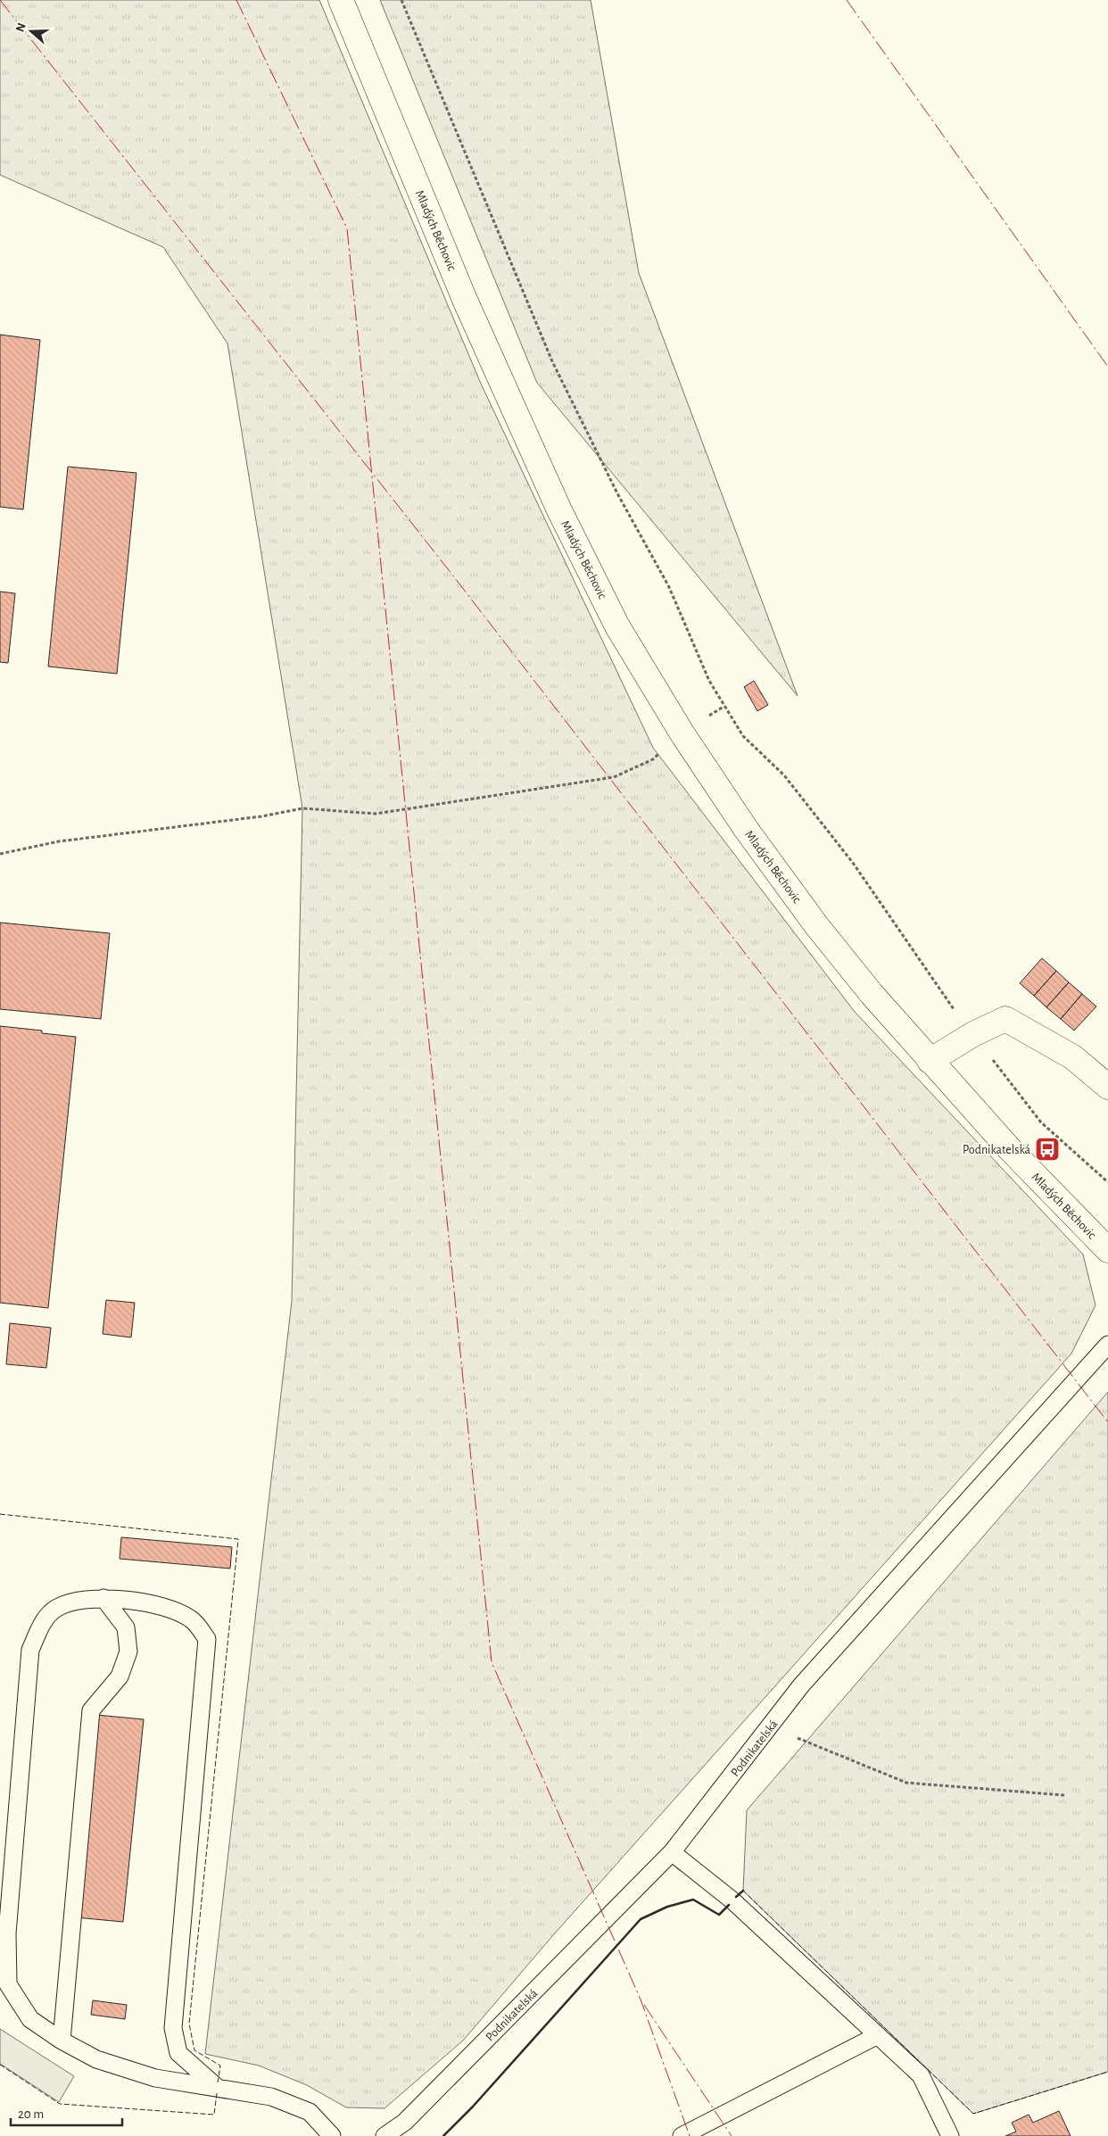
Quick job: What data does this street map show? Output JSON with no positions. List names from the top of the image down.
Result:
{
  "streets": {
    "street": ["Mladých Běchovic"],
    "lane": ["Podnikatelská"]
  },
  "places": {
    "bus stop": ["Podnikatelská"]
  },
  "scale_bar": "20 m",
  "north": "left"
}
